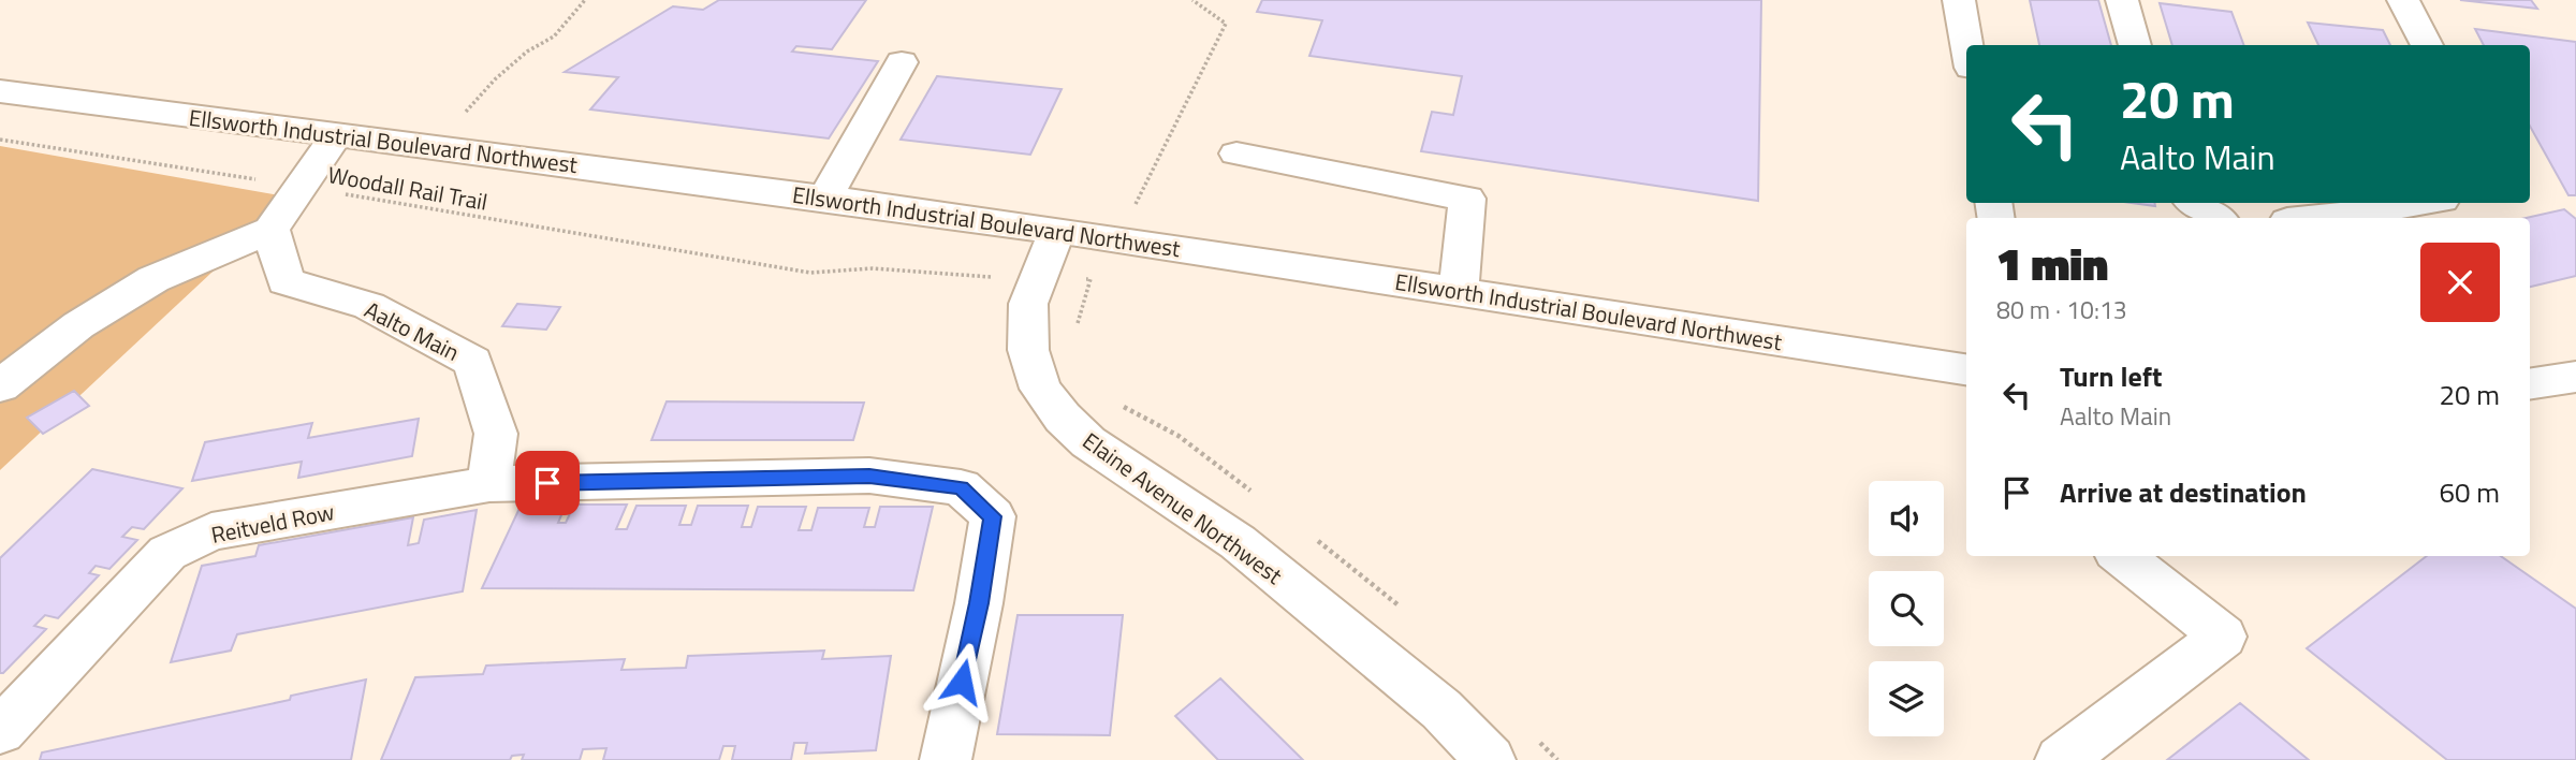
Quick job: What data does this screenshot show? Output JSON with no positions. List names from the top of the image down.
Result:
{
  "streets": {
    "street": [
      "Ellsworth Industrial Boulevard Northwest",
      "Aalto Main",
      "Elaine Avenue Northwest",
      "Reitveld Row"
    ],
    "path": ["Woodall Rail Trail"]
  },
  "crossings": [
    ["Ellsworth Industrial Boulevard Northwest", "Elaine Avenue Northwest"],
    ["Aalto Main", "Reitveld Row"]
  ],
  "page": {
    "turn": ["20 m", "Aalto Main"],
    "heading": ["1 min", "80 m · 10:13"],
    "list": [
      {
        "name": "Turn left",
        "note": "Aalto Main",
        "value": "20 m"
      },
      {
        "name": "Arrive at destination",
        "value": "60 m"
      }
    ]
  }
}
